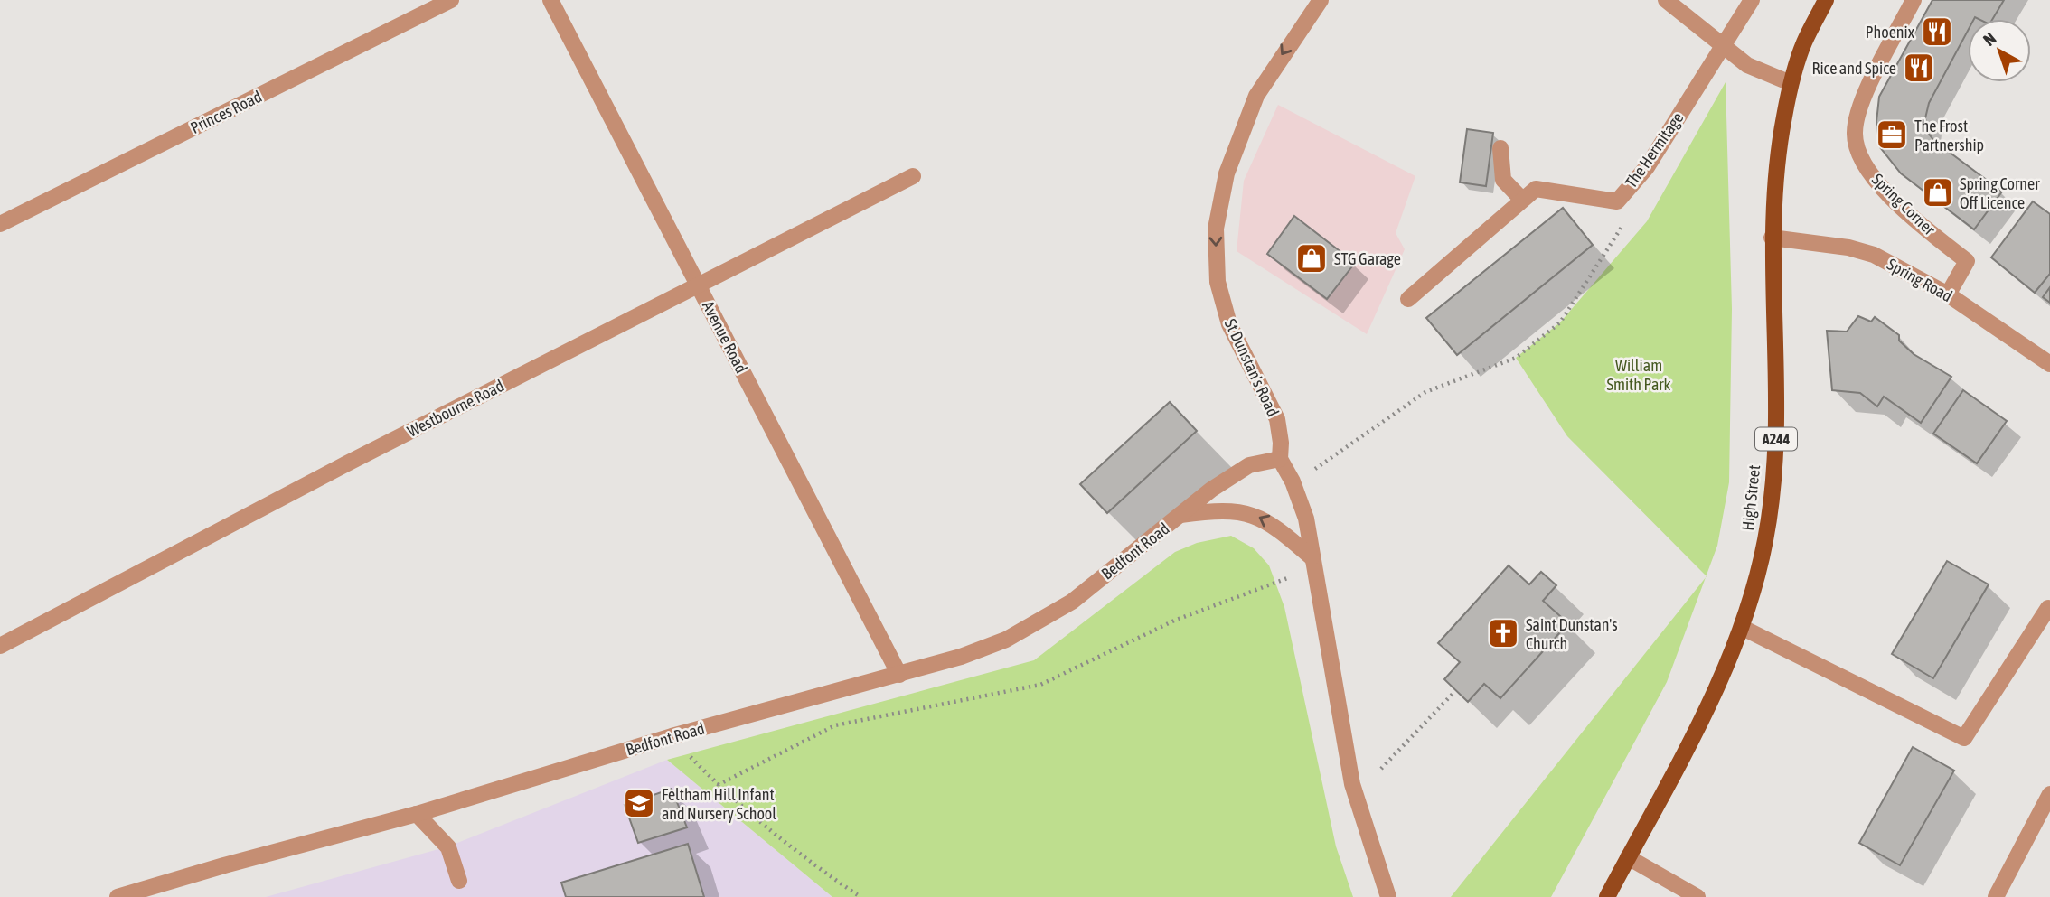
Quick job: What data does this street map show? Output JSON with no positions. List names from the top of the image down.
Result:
{
  "streets": {
    "main road": ["A244", "High Street"],
    "street": [
      "Princes Road",
      "The Hermitage",
      "Spring Corner",
      "Spring Road",
      "Avenue Road",
      "St Dunstan's Road",
      "Westbourne Road",
      "Bedfont Road"
    ]
  },
  "crossings": [
    ["Spring Corner", "Spring Road"],
    ["Spring Road", "High Street"],
    ["Avenue Road", "Westbourne Road"],
    ["Avenue Road", "Bedfont Road"]
  ],
  "one_way": ["St Dunstan's Road"],
  "parks": ["William Smith Park"],
  "places": {
    "restaurant": ["Phoenix", "Rice and Spice"],
    "office": ["The Frost Partnership"],
    "shop": ["Spring Corner Off Licence", "STG Garage"],
    "church": ["Saint Dunstan's Church"],
    "school or university": ["Feltham Hill Infant and Nursery School"]
  },
  "north": "top left"
}
